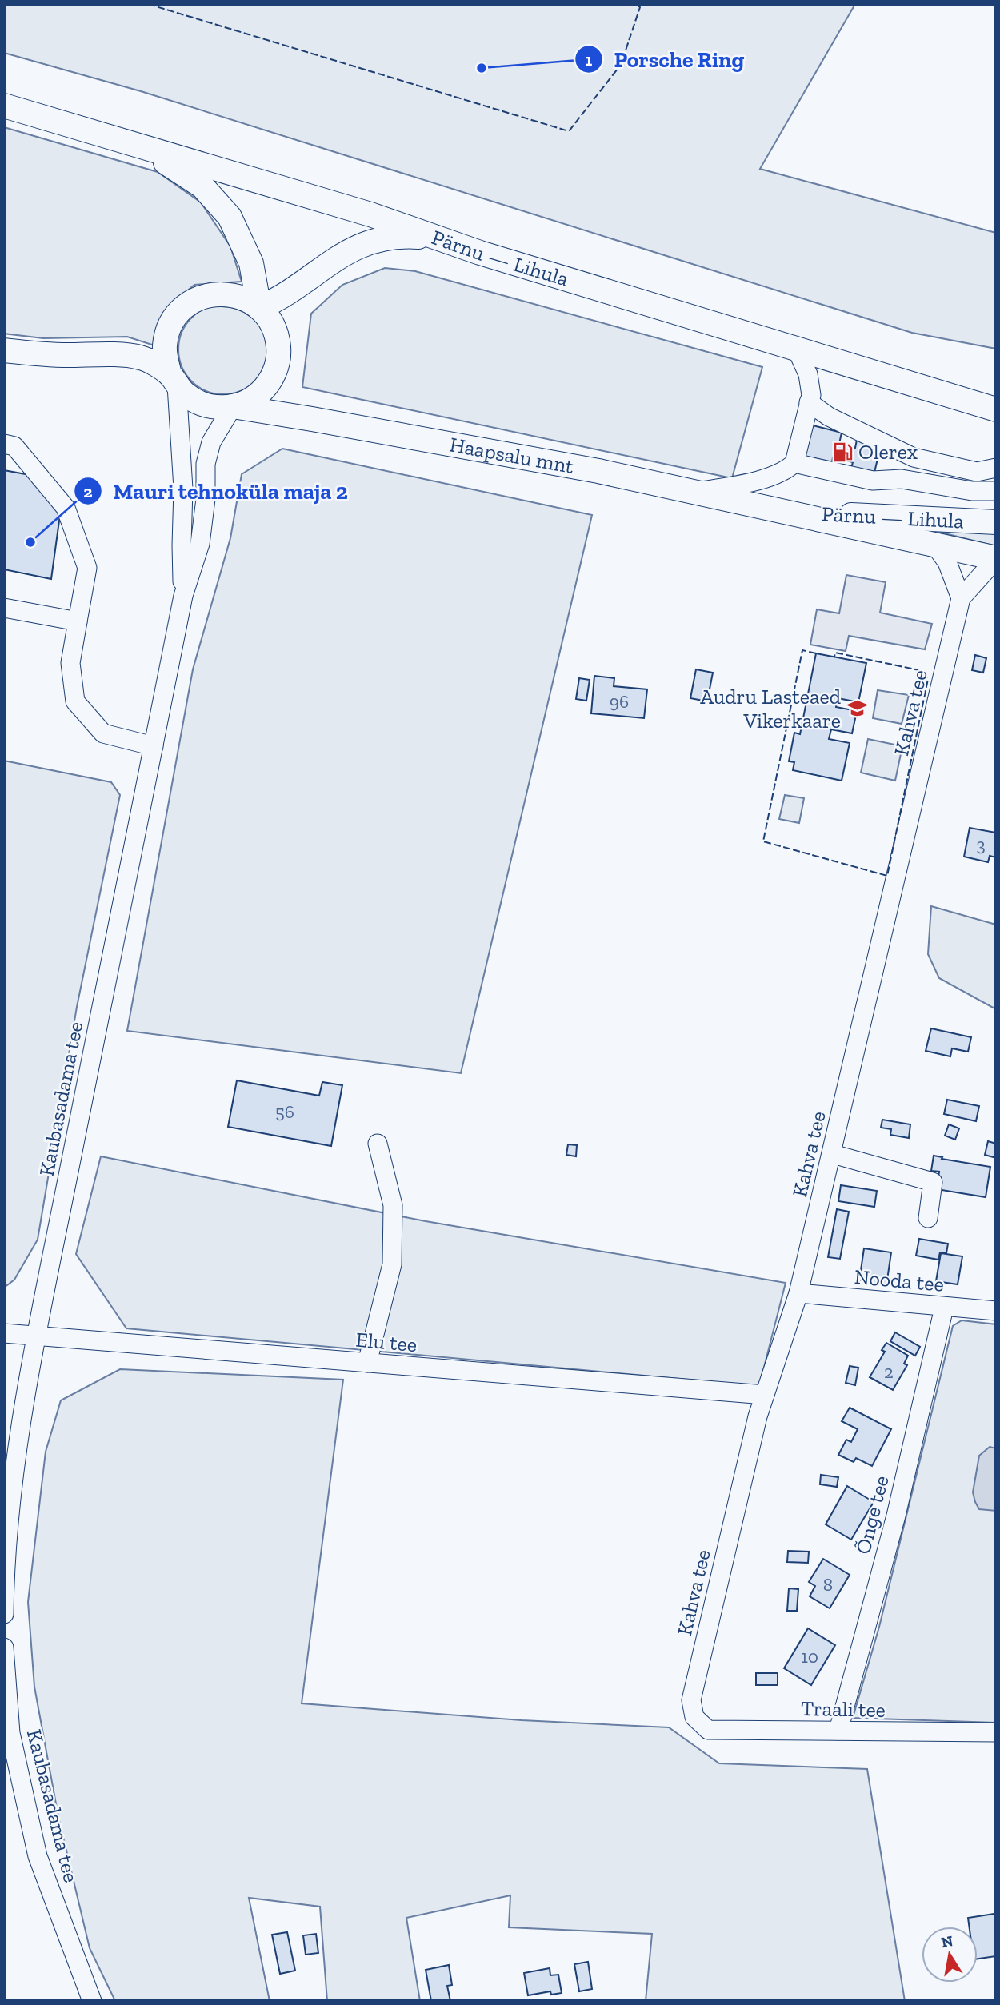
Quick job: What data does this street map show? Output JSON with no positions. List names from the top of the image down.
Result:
{
  "streets": {
    "main road": ["Pärnu — Lihula", "Haapsalu mnt"],
    "street": [
      "Kahva tee",
      "Kaubasadama tee",
      "Nooda tee",
      "Elu tee",
      "Õnge tee",
      "Traali tee"
    ]
  },
  "crossings": [
    ["Pärnu — Lihula", "Haapsalu mnt"],
    ["Haapsalu mnt", "Kaubasadama tee"],
    ["Kahva tee", "Nooda tee"],
    ["Kahva tee", "Elu tee"],
    ["Kahva tee", "Traali tee"],
    ["Kaubasadama tee", "Elu tee"],
    ["Nooda tee", "Õnge tee"],
    ["Õnge tee", "Traali tee"]
  ],
  "places": {
    "other": ["Porsche Ring", "Mauri tehnoküla maja 2"],
    "fuel station": ["Olerex"],
    "school or university": ["Audru Lasteaed Vikerkaare"]
  },
  "house_numbers": [
    "96",
    "3",
    "56",
    "2",
    "8",
    "10"
  ],
  "north": "top"
}
